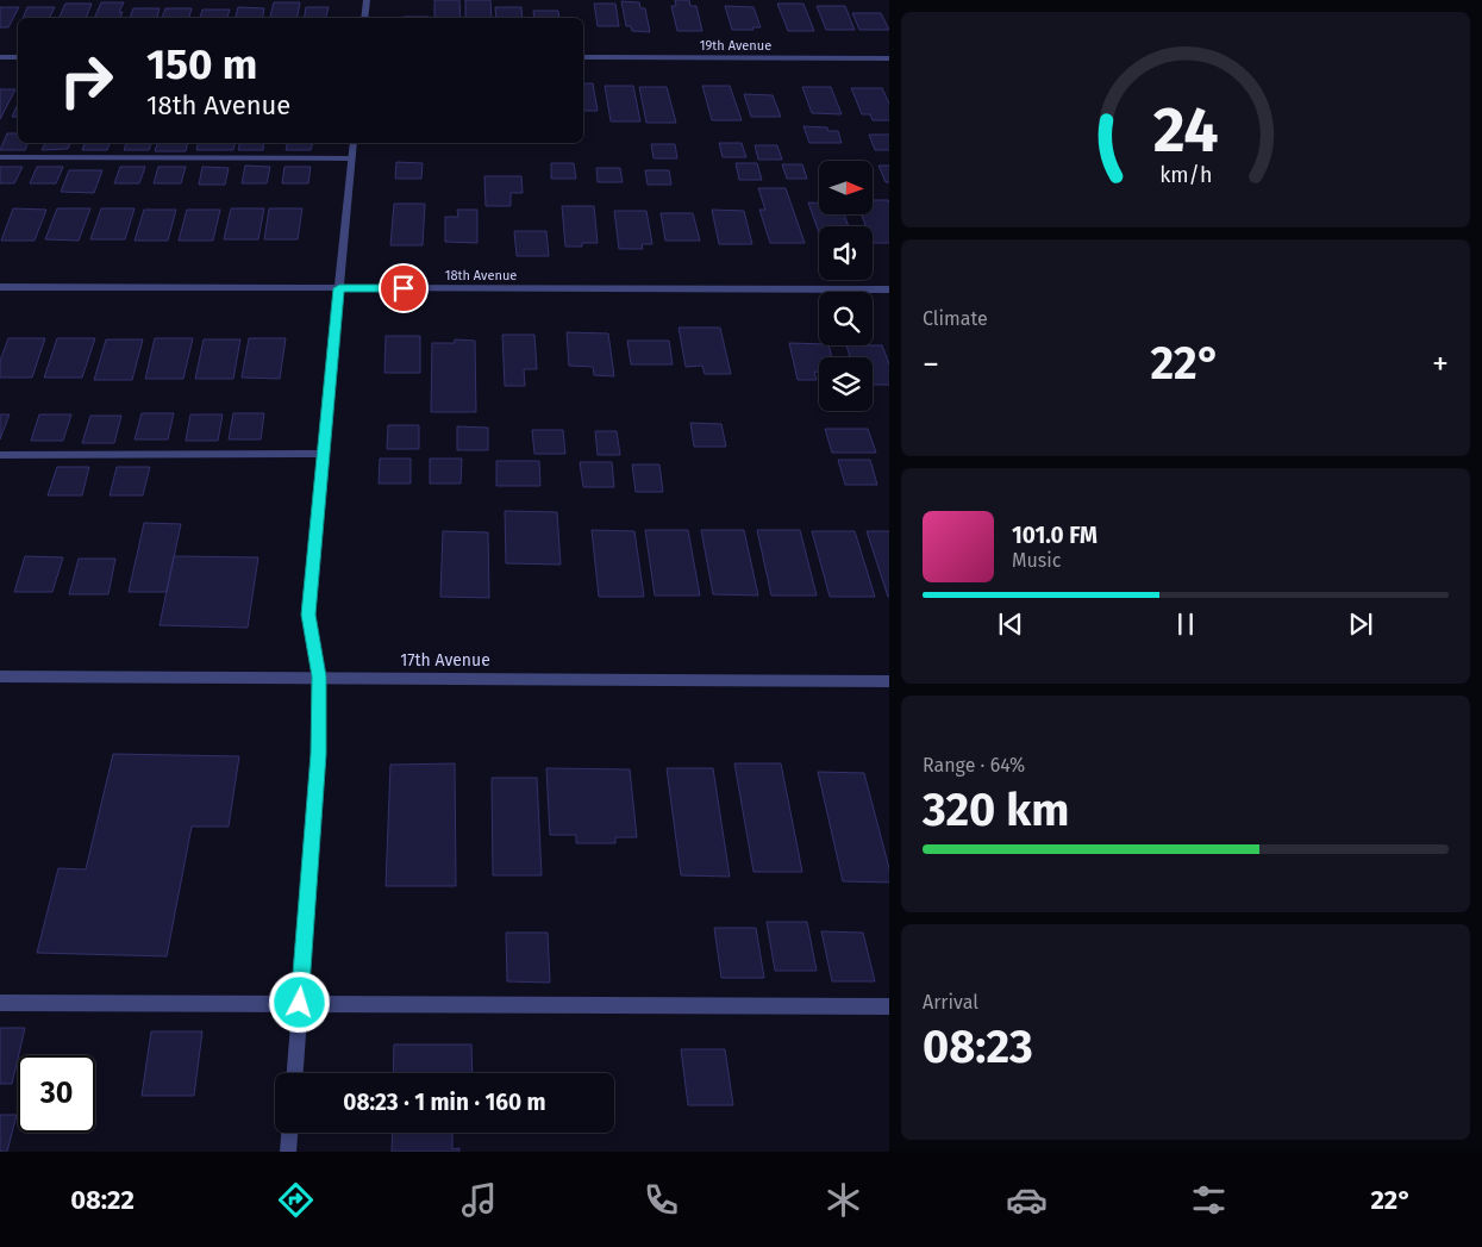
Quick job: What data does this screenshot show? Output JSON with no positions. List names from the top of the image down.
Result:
{
  "streets": {
    "street": ["19th Avenue", "18th Avenue", "17th Avenue"]
  },
  "north": "right",
  "page": {
    "turn": ["150 m", "18th Avenue"],
    "tile": [
      "Climate",
      ["Range · 64%", "320 km"],
      ["Arrival", "08:23"]
    ],
    "heat": ["−", "22°", "+"],
    "song": ["101.0 FM", "Music"],
    "limit": "30",
    "trip": "08:23 · 1 min · 160 m",
    "tabs": ["08:22", "22°"],
    "gauge": ["24", "km/h"]
  }
}
